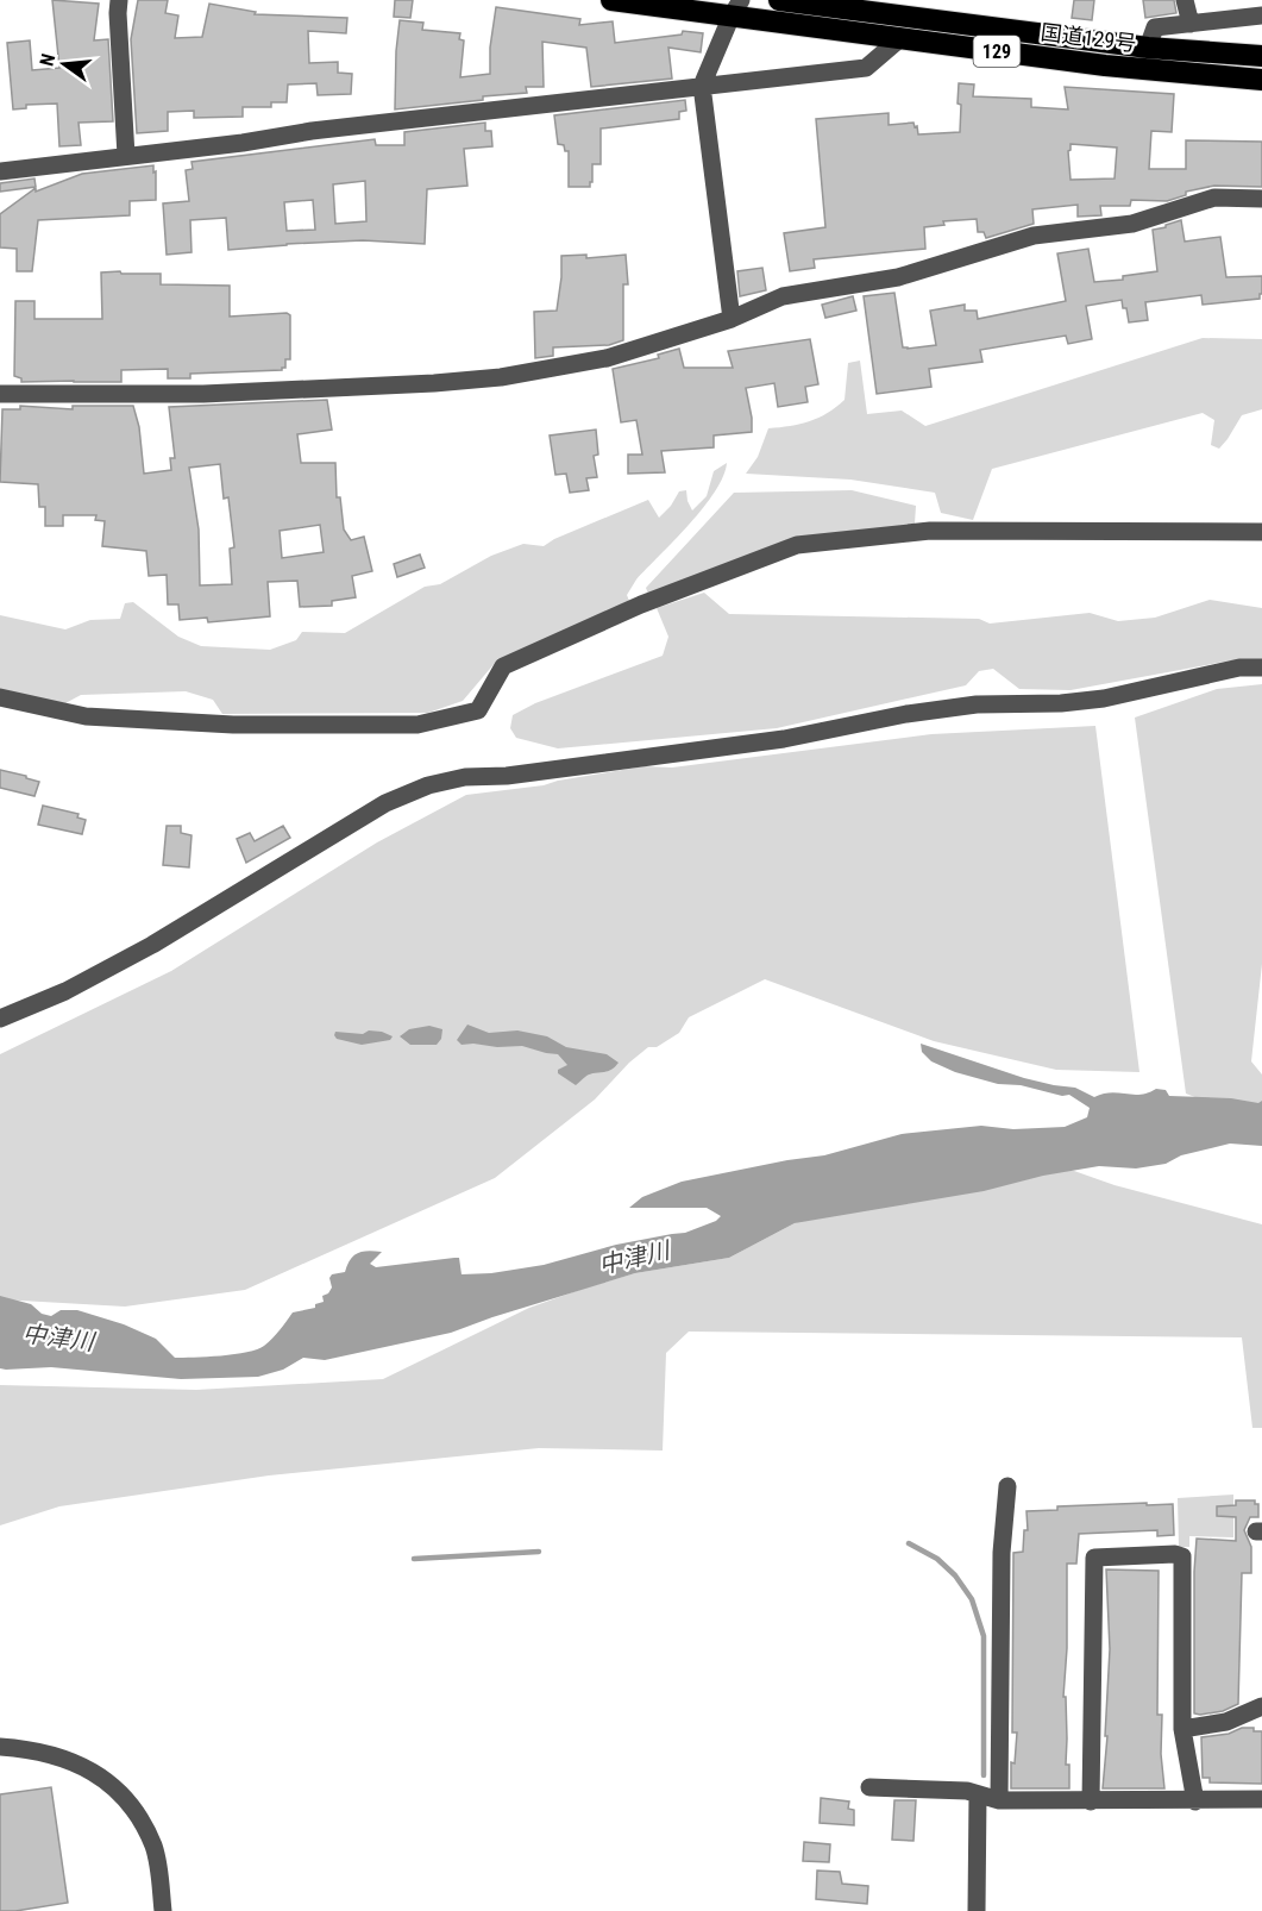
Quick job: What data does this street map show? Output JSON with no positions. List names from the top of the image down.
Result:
{
  "streets": {
    "highway": ["国道129号", "129"]
  },
  "water": ["中津川"],
  "north": "left"
}
